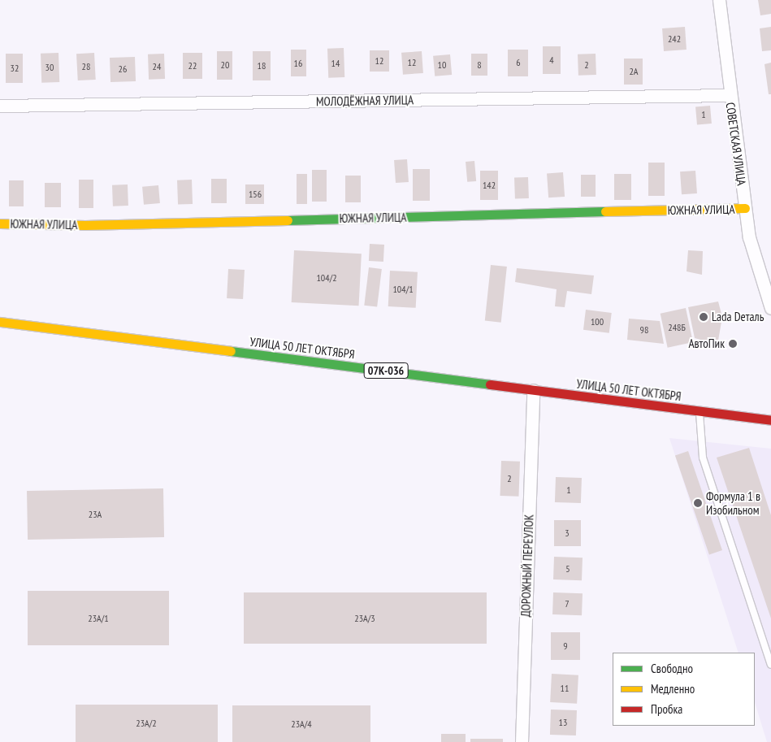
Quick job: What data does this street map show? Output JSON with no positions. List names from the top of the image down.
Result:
{
  "streets": {
    "main road": ["ЮЖНАЯ УЛИЦА", "УЛИЦА 50 ЛЕТ ОКТЯБРЯ", "07К-036"],
    "street": ["МОЛОДЁЖНАЯ УЛИЦА", "СОВЕТСКАЯ УЛИЦА", "ДОРОЖНЫЙ ПЕРЕУЛОК"]
  },
  "crossings": [
    ["МОЛОДЁЖНАЯ УЛИЦА", "СОВЕТСКАЯ УЛИЦА"],
    ["СОВЕТСКАЯ УЛИЦА", "ЮЖНАЯ УЛИЦА"],
    ["УЛИЦА 50 ЛЕТ ОКТЯБРЯ", "ДОРОЖНЫЙ ПЕРЕУЛОК"]
  ],
  "places": ["Lada Dеталь", "АвтоПик", "Формула 1 в Изобильном"],
  "house_numbers": [
    "242",
    "4",
    "12",
    "12",
    "6",
    "16",
    "14",
    "20",
    "10",
    "8",
    "2",
    "22",
    "18",
    "28",
    "24",
    "30",
    "32",
    "26",
    "2А",
    "1",
    "142",
    "156",
    "104/2",
    "104/1",
    "100",
    "248Б",
    "98",
    "2",
    "1",
    "23А",
    "3",
    "5",
    "7",
    "23А/1",
    "23А/3",
    "9",
    "11",
    "13",
    "23А/2",
    "23А/4"
  ],
  "legend": ["Свободно", "Медленно", "Пробка"]
}
